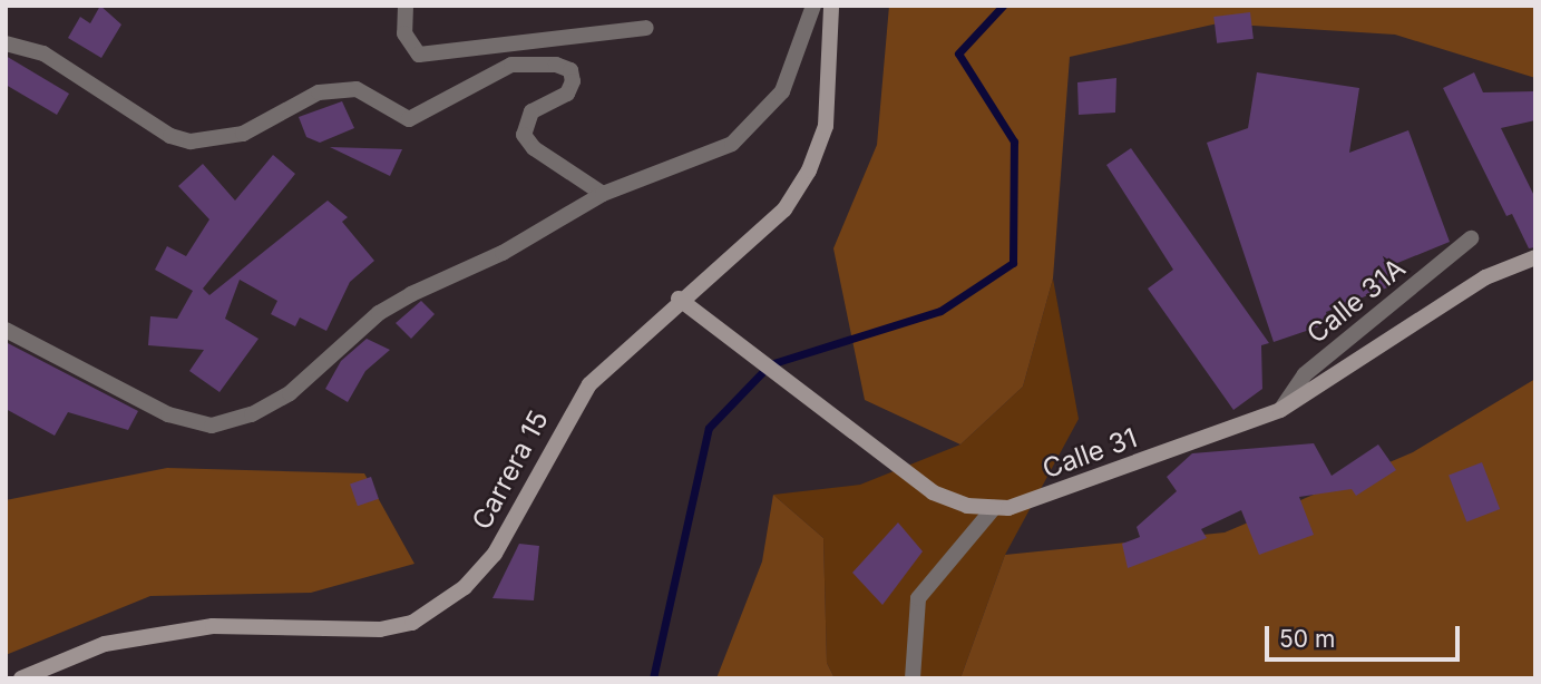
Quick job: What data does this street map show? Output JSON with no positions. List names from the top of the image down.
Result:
{
  "streets": {
    "main road": ["Calle 31", "Carrera 15"],
    "street": ["Calle 31A"]
  },
  "crossings": [
    ["Calle 31A", "Calle 31"],
    ["Calle 31", "Carrera 15"]
  ],
  "scale_bar": "50 m"
}
